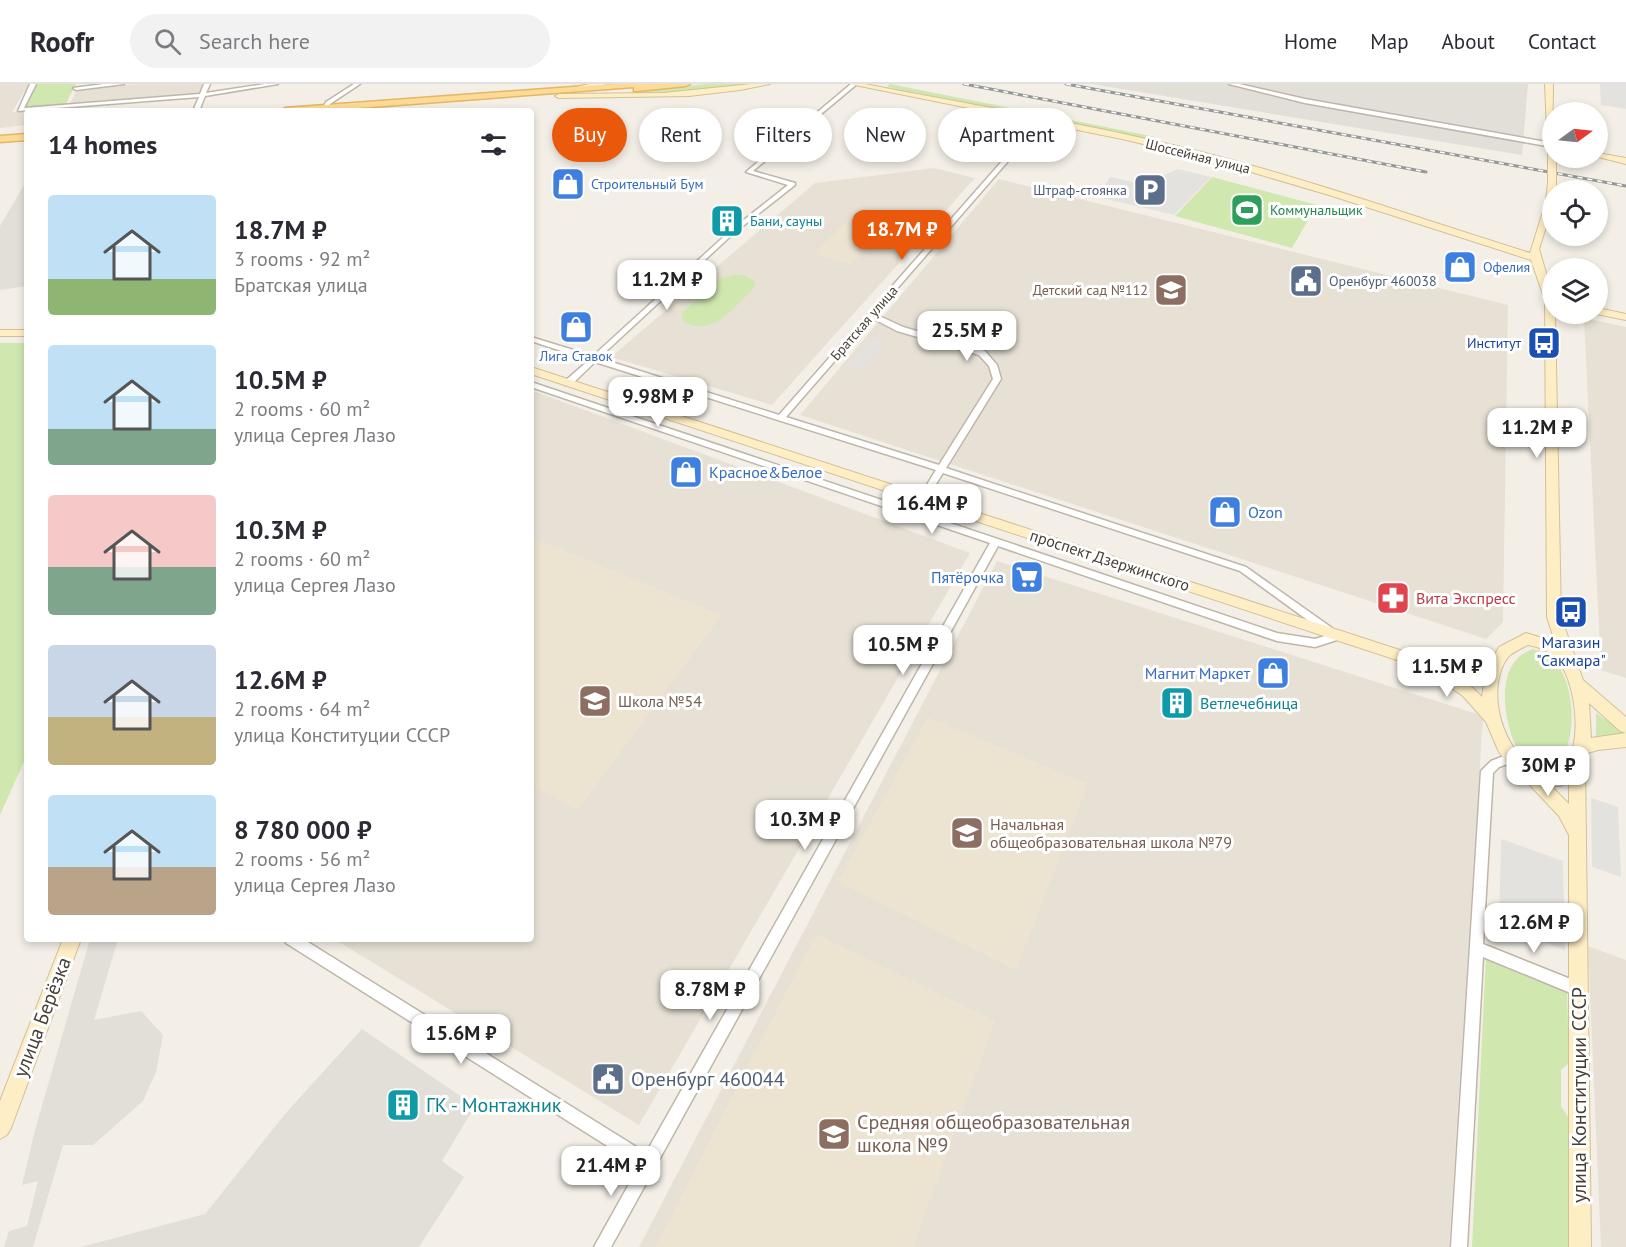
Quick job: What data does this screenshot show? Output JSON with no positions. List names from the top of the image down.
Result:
{
  "streets": {
    "main road": [
      "Шоссейная улица",
      "проспект Дзержинского",
      "улица Берёзка",
      "улица Конституции СССР"
    ],
    "street": ["Братская улица"]
  },
  "crossings": [
    ["проспект Дзержинского", "улица Конституции СССР"]
  ],
  "places": {
    "shop": [
      "Строительный Бум",
      "Офелия",
      "Лига Ставок",
      "Красное&Белое",
      "Ozon",
      "Магнит Маркет"
    ],
    "parking": ["Штраф-стоянка"],
    "sports": ["Коммунальщик"],
    "building": ["Бани, сауны", "Ветлечебница", "ГК - Монтажник"],
    "public building": ["Оренбург 460038", "Оренбург 460044"],
    "school or university": [
      "Детский сад №112",
      "Школа №54",
      "Начальная общеобразовательная школа №79",
      "Средняя общеобразовательная школа №9"
    ],
    "bus stop": ["Институт", "Магазин \"Сакмара\""],
    "supermarket": ["Пятёрочка"],
    "pharmacy": ["Вита Экспресс"]
  },
  "north": "right",
  "page": {
    "header": "Roofr",
    "search": "Search here",
    "nav": [
      "Home",
      "Map",
      "About",
      "Contact"
    ],
    "chip": [
      "Buy",
      "Rent",
      "Filters",
      "New",
      "Apartment"
    ],
    "heading": "14 homes",
    "list": [
      {
        "name": "18.7M ₽",
        "note": "3 rooms · 92 m² · Братская улица"
      },
      {
        "name": "10.5M ₽",
        "note": "2 rooms · 60 m² · улица Сергея Лазо"
      },
      {
        "name": "10.3M ₽",
        "note": "2 rooms · 60 m² · улица Сергея Лазо"
      },
      {
        "name": "12.6M ₽",
        "note": "2 rooms · 64 m² · улица Конституции СССР"
      },
      {
        "name": "8 780 000 ₽",
        "note": "2 rooms · 56 m² · улица Сергея Лазо"
      }
    ],
    "price": [
      "18.7M ₽",
      "11.2M ₽",
      "25.5M ₽",
      "9.98M ₽",
      "11.2M ₽",
      "16.4M ₽",
      "10.5M ₽",
      "11.5M ₽",
      "30M ₽",
      "10.3M ₽",
      "12.6M ₽",
      "8.78M ₽",
      "15.6M ₽",
      "21.4M ₽"
    ]
  }
}
